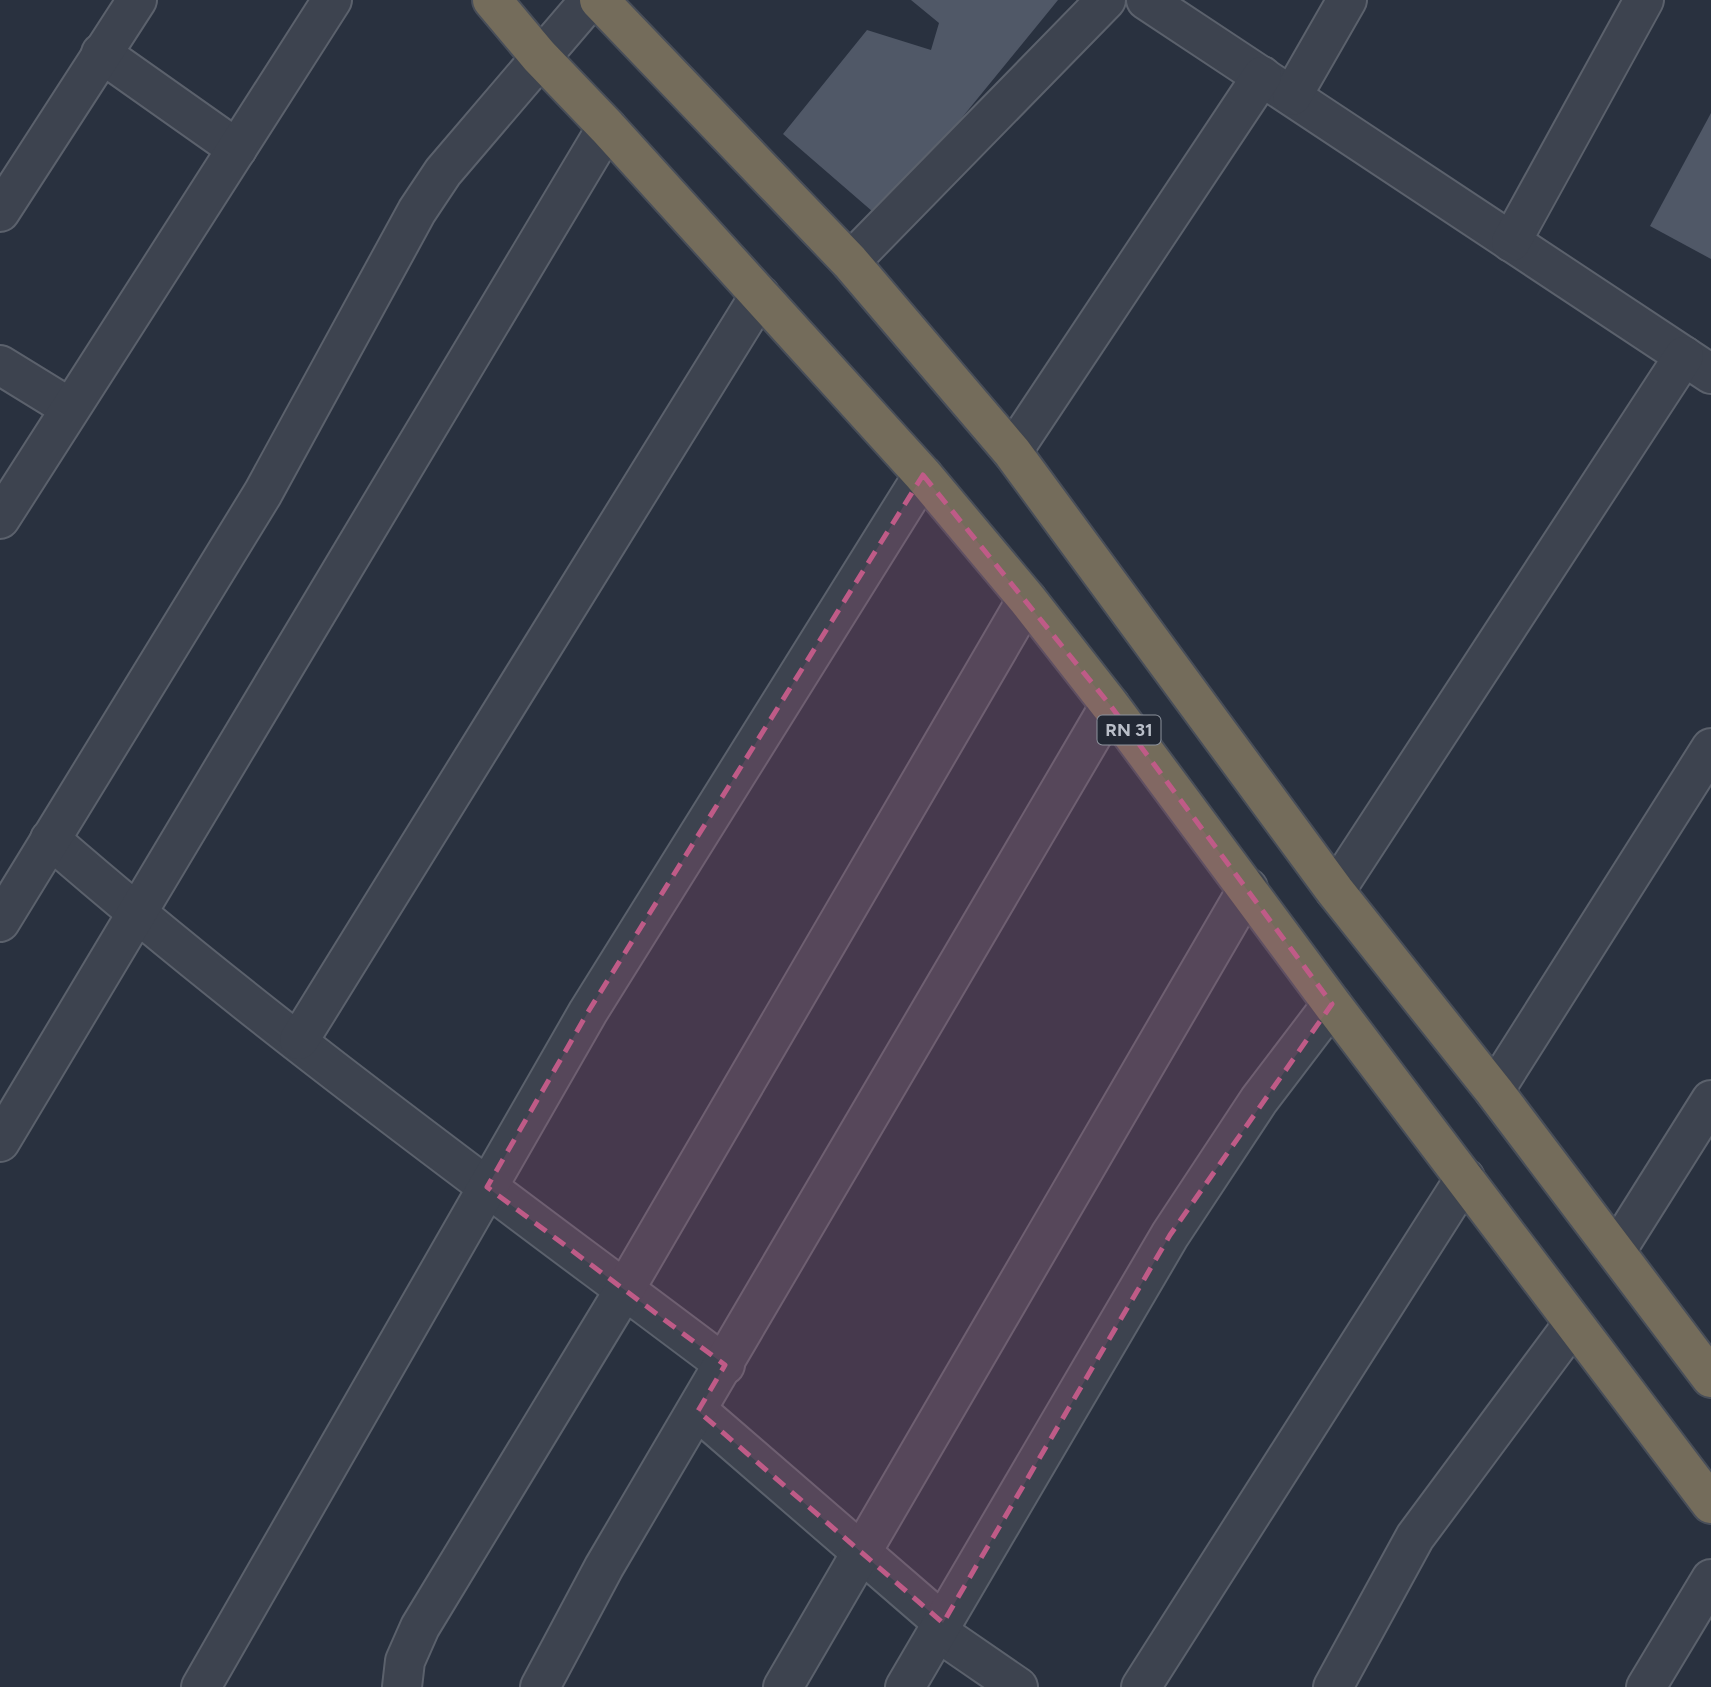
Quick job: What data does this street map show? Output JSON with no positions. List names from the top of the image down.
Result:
{
  "streets": {
    "highway": ["RN 31"]
  }
}
